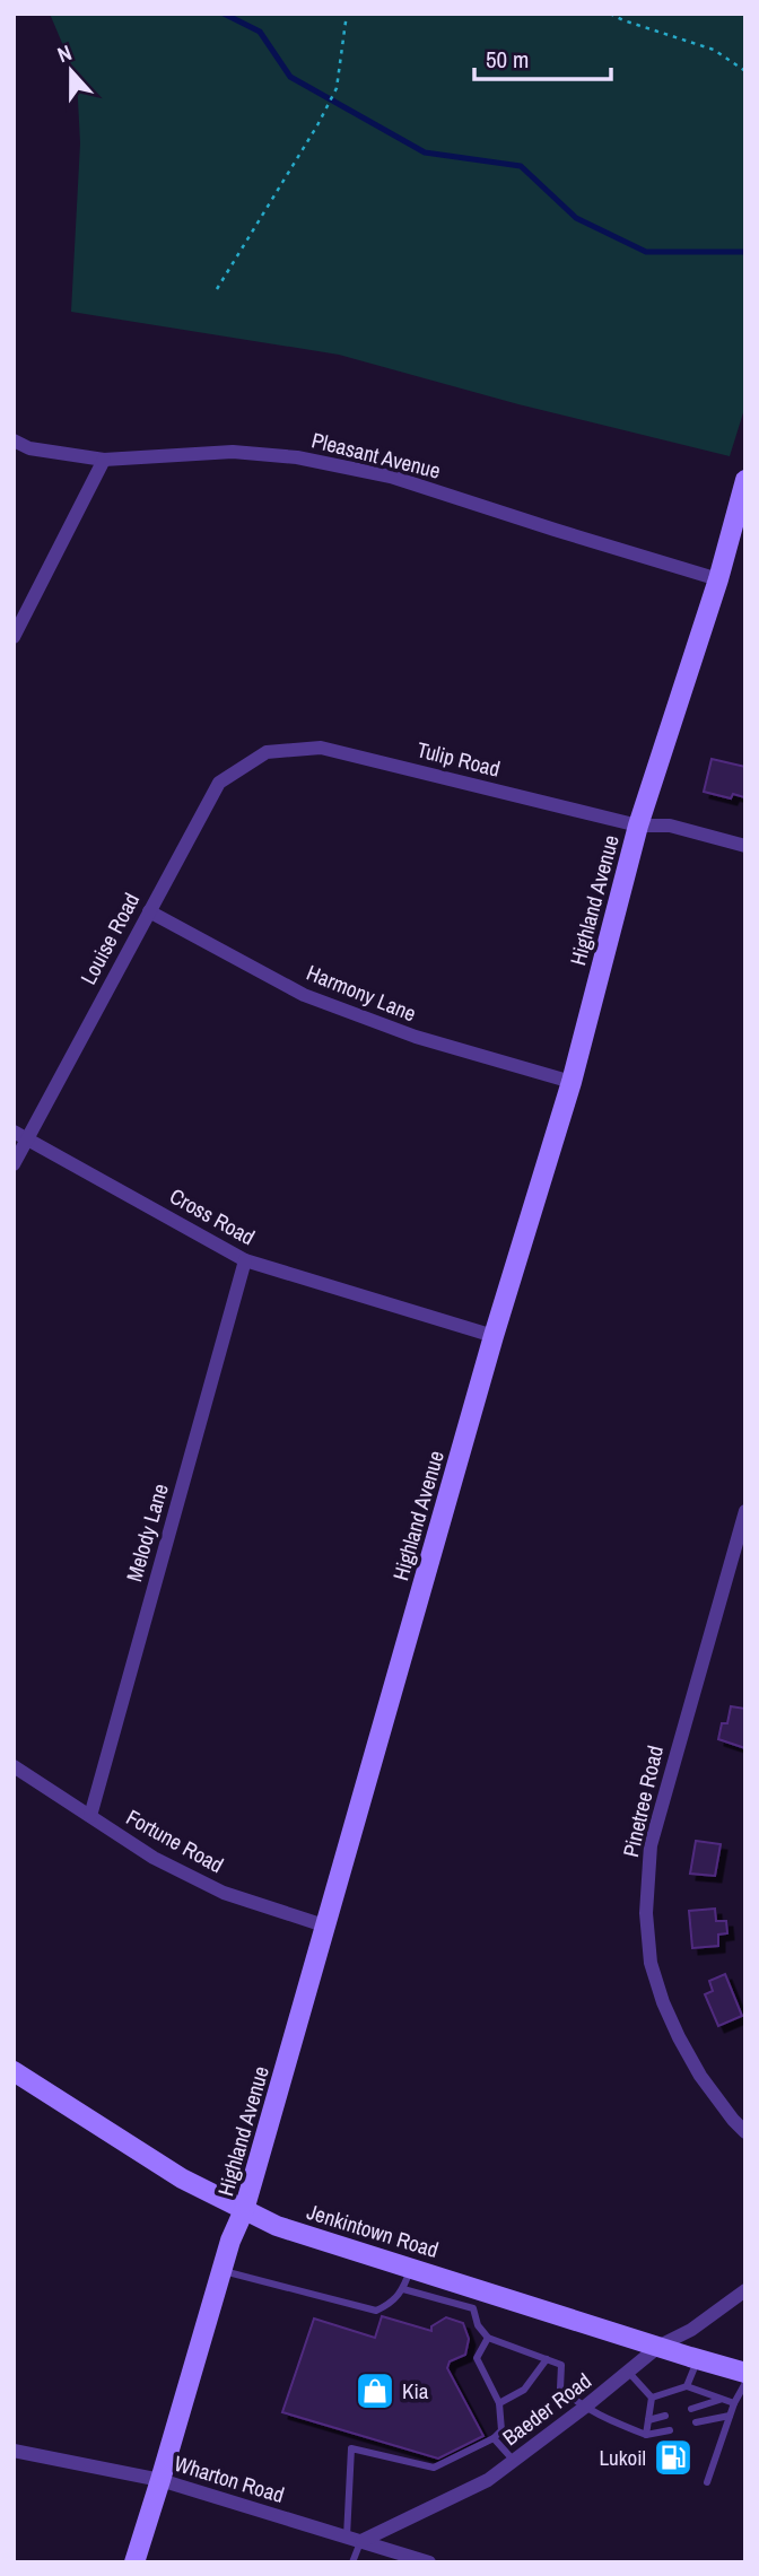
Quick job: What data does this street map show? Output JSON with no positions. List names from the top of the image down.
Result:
{
  "streets": {
    "street": [
      "Pleasant Avenue",
      "Tulip Road",
      "Highland Avenue",
      "Louise Road",
      "Harmony Lane",
      "Cross Road",
      "Melody Lane",
      "Pinetree Road",
      "Fortune Road",
      "Jenkintown Road",
      "Baeder Road",
      "Wharton Road"
    ]
  },
  "crossings": [
    ["Pleasant Avenue", "Highland Avenue"],
    ["Tulip Road", "Highland Avenue"],
    ["Tulip Road", "Louise Road"],
    ["Highland Avenue", "Harmony Lane"],
    ["Highland Avenue", "Cross Road"],
    ["Highland Avenue", "Fortune Road"],
    ["Highland Avenue", "Jenkintown Road"],
    ["Highland Avenue", "Wharton Road"],
    ["Louise Road", "Harmony Lane"],
    ["Louise Road", "Cross Road"],
    ["Cross Road", "Melody Lane"],
    ["Melody Lane", "Fortune Road"],
    ["Jenkintown Road", "Baeder Road"],
    ["Baeder Road", "Wharton Road"]
  ],
  "places": {
    "shop": ["Kia"],
    "fuel station": ["Lukoil"]
  },
  "scale_bar": "50 m",
  "north": "top"
}
